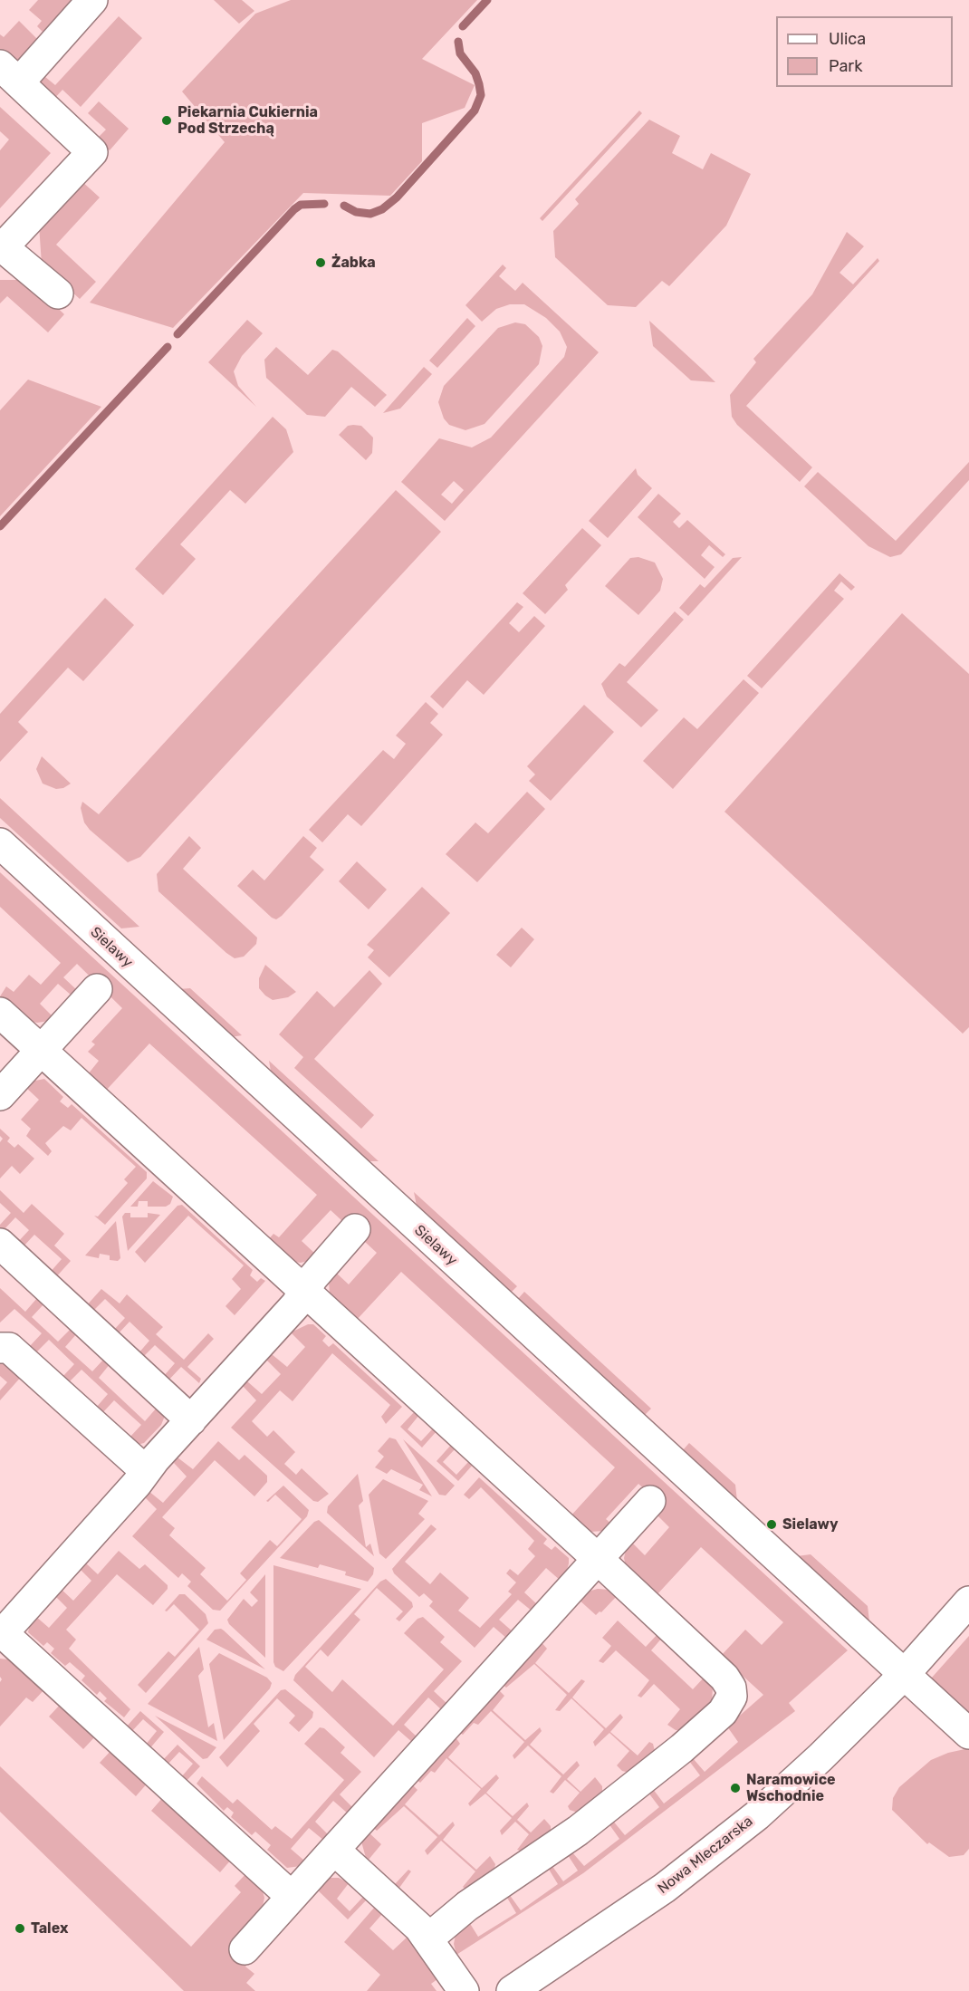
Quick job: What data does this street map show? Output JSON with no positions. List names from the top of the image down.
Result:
{
  "streets": {
    "street": ["Sielawy", "Nowa Mleczarska"]
  },
  "crossings": [
    ["Sielawy", "Nowa Mleczarska"]
  ],
  "places": [
    "Piekarnia Cukiernia Pod Strzechą",
    "Żabka",
    "Sielawy",
    "Naramowice Wschodnie",
    "Talex"
  ],
  "legend": ["Ulica", "Park"]
}
